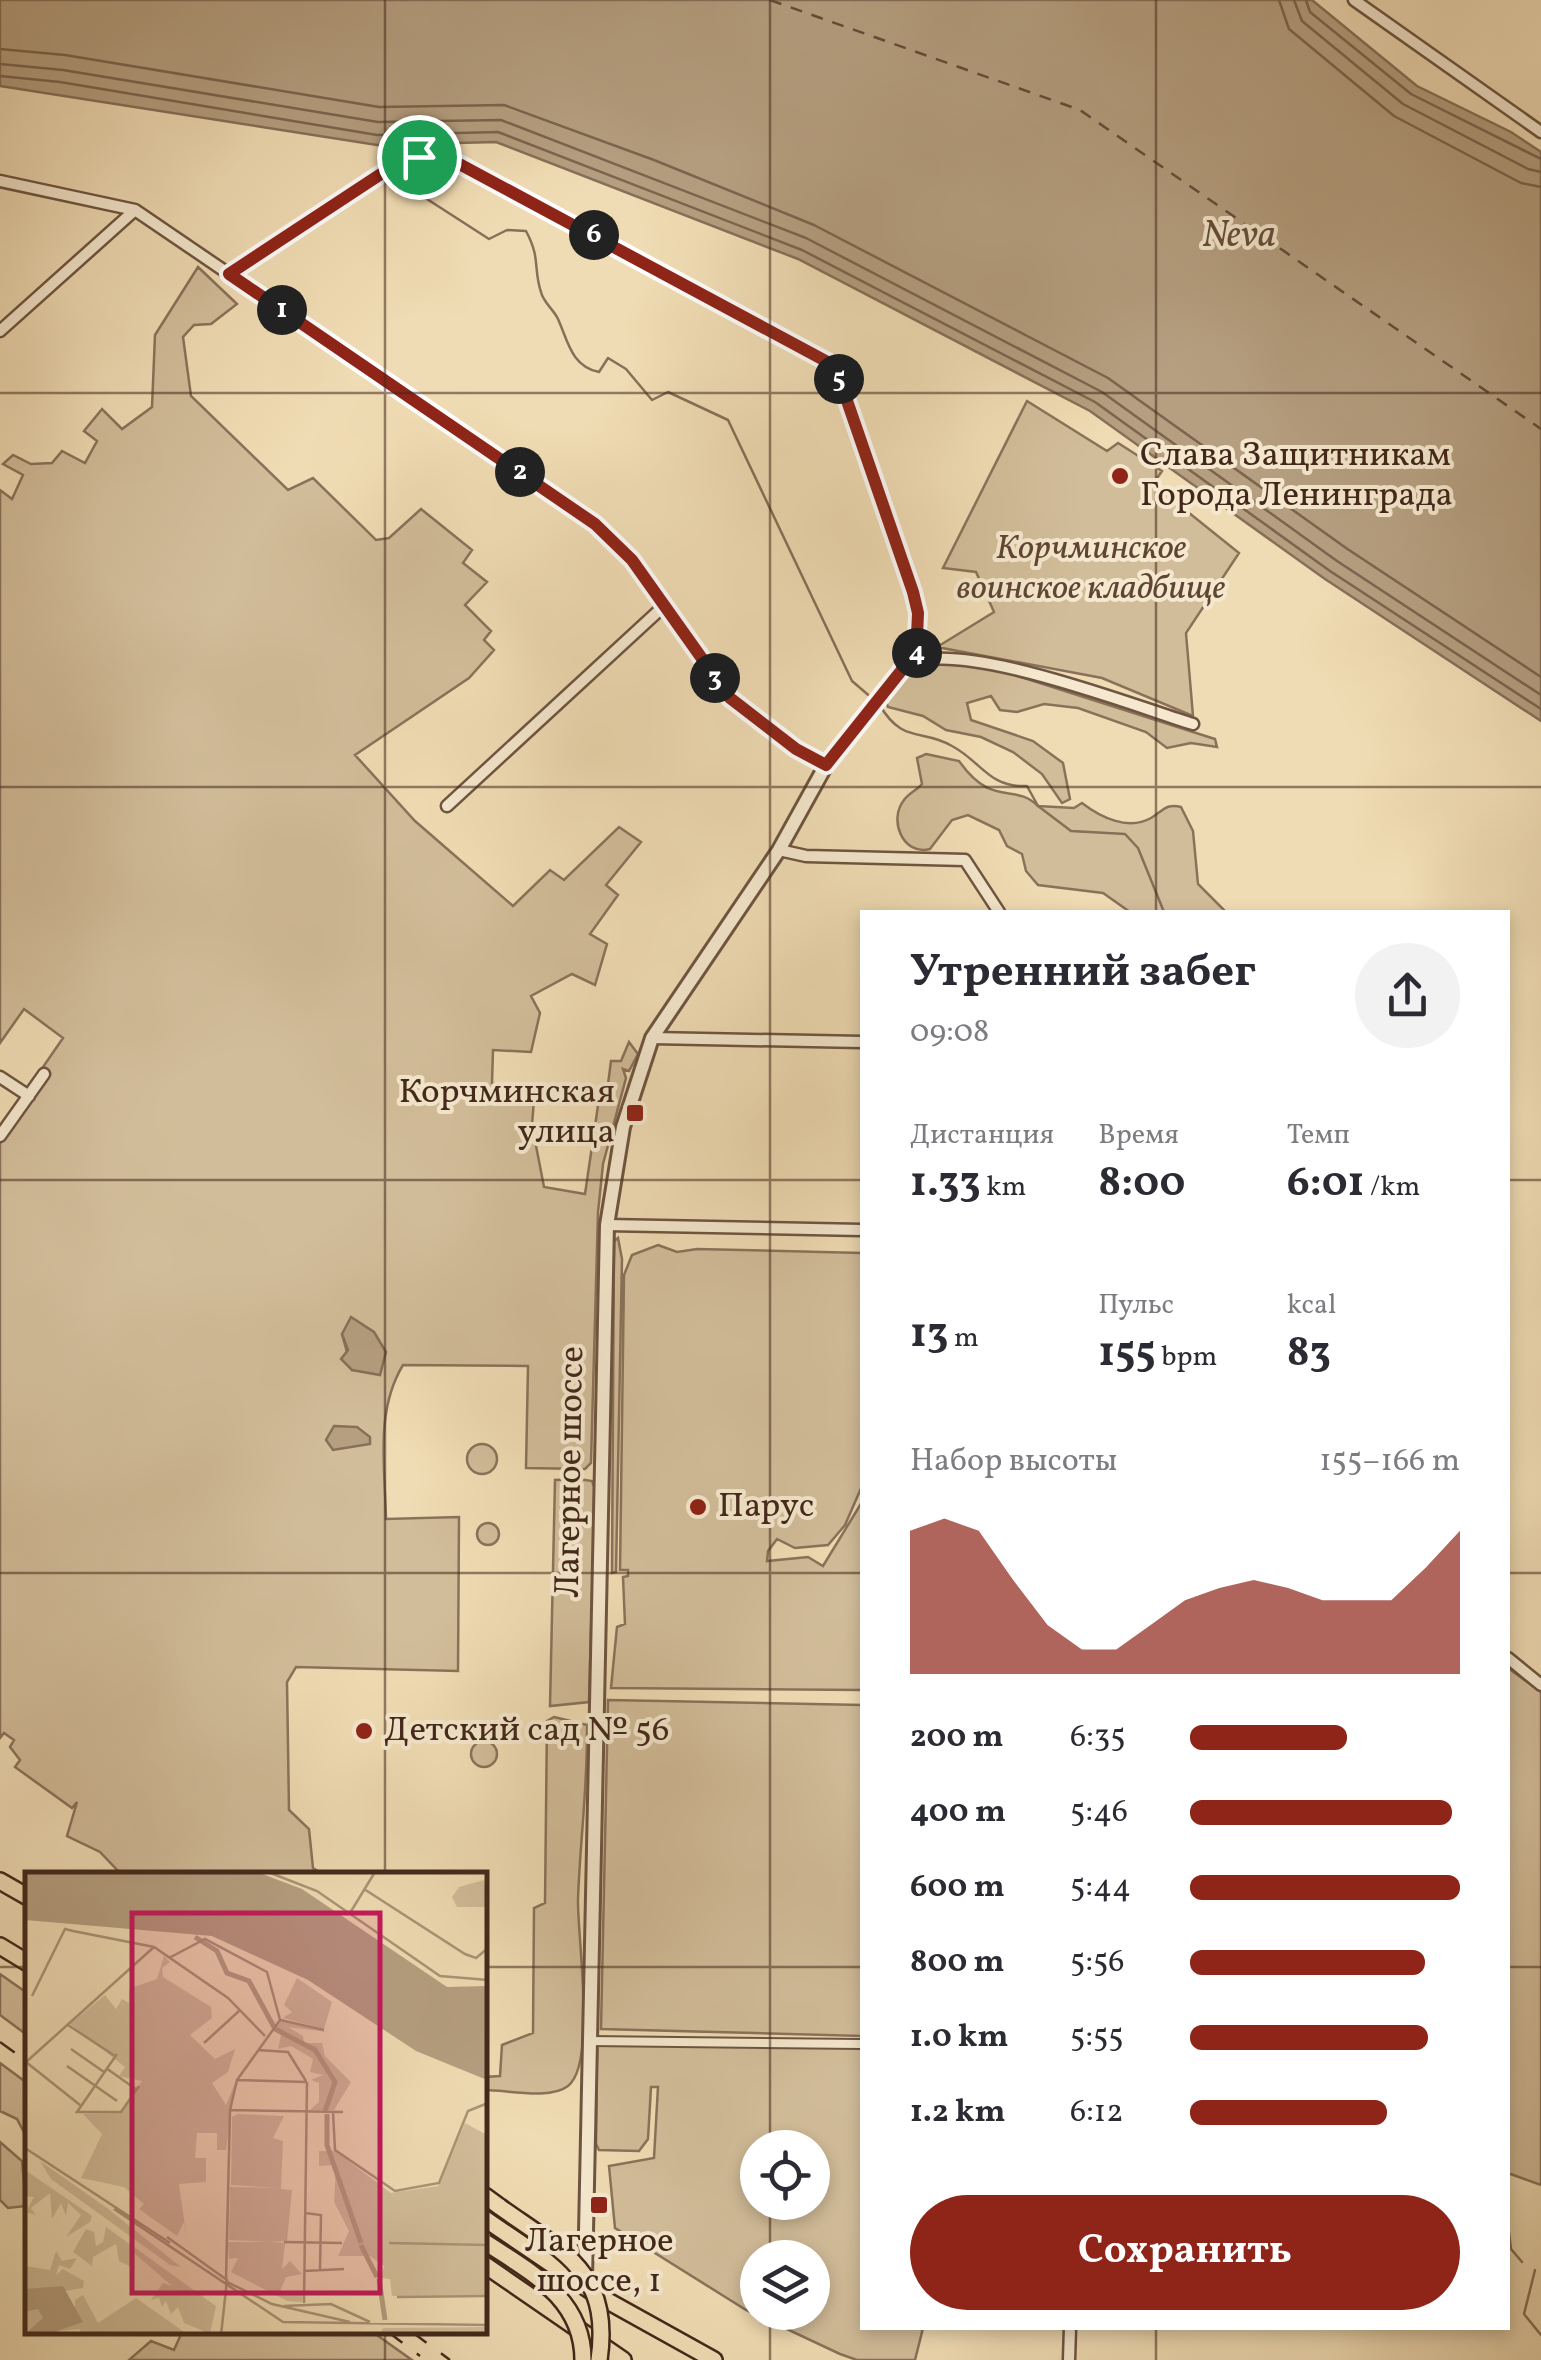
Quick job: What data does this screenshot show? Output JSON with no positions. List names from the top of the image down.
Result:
{
  "streets": {
    "street": ["Лагерное шоссе"]
  },
  "water": ["Neva"],
  "parks": ["Корчминское воинское кладбище"],
  "places": {
    "other": ["Слава Защитникам Города Ленинграда", "Парус", "Детский сад № 56"],
    "transit": ["Корчминская улица", "Лагерное шоссе, 1"]
  },
  "page": {
    "pins": [
      "6",
      "1",
      "5",
      "2",
      "4",
      "3"
    ],
    "heading": ["Утренний забег", "09:08"],
    "stats": [
      ["Дистанция", "1.33 km"],
      ["Время", "8:00"],
      ["Темп", "6:01 /km"],
      ["13 m"],
      ["Пульс", "155 bpm"],
      ["kcal", "83"]
    ],
    "chart": ["Набор высоты", "155–166 m"],
    "list": [
      {
        "name": "200 m",
        "note": "6:35"
      },
      {
        "name": "400 m",
        "note": "5:46"
      },
      {
        "name": "600 m",
        "note": "5:44"
      },
      {
        "name": "800 m",
        "note": "5:56"
      },
      {
        "name": "1.0 km",
        "note": "5:55"
      },
      {
        "name": "1.2 km",
        "note": "6:12"
      }
    ],
    "buttons": "Сохранить"
  }
}
